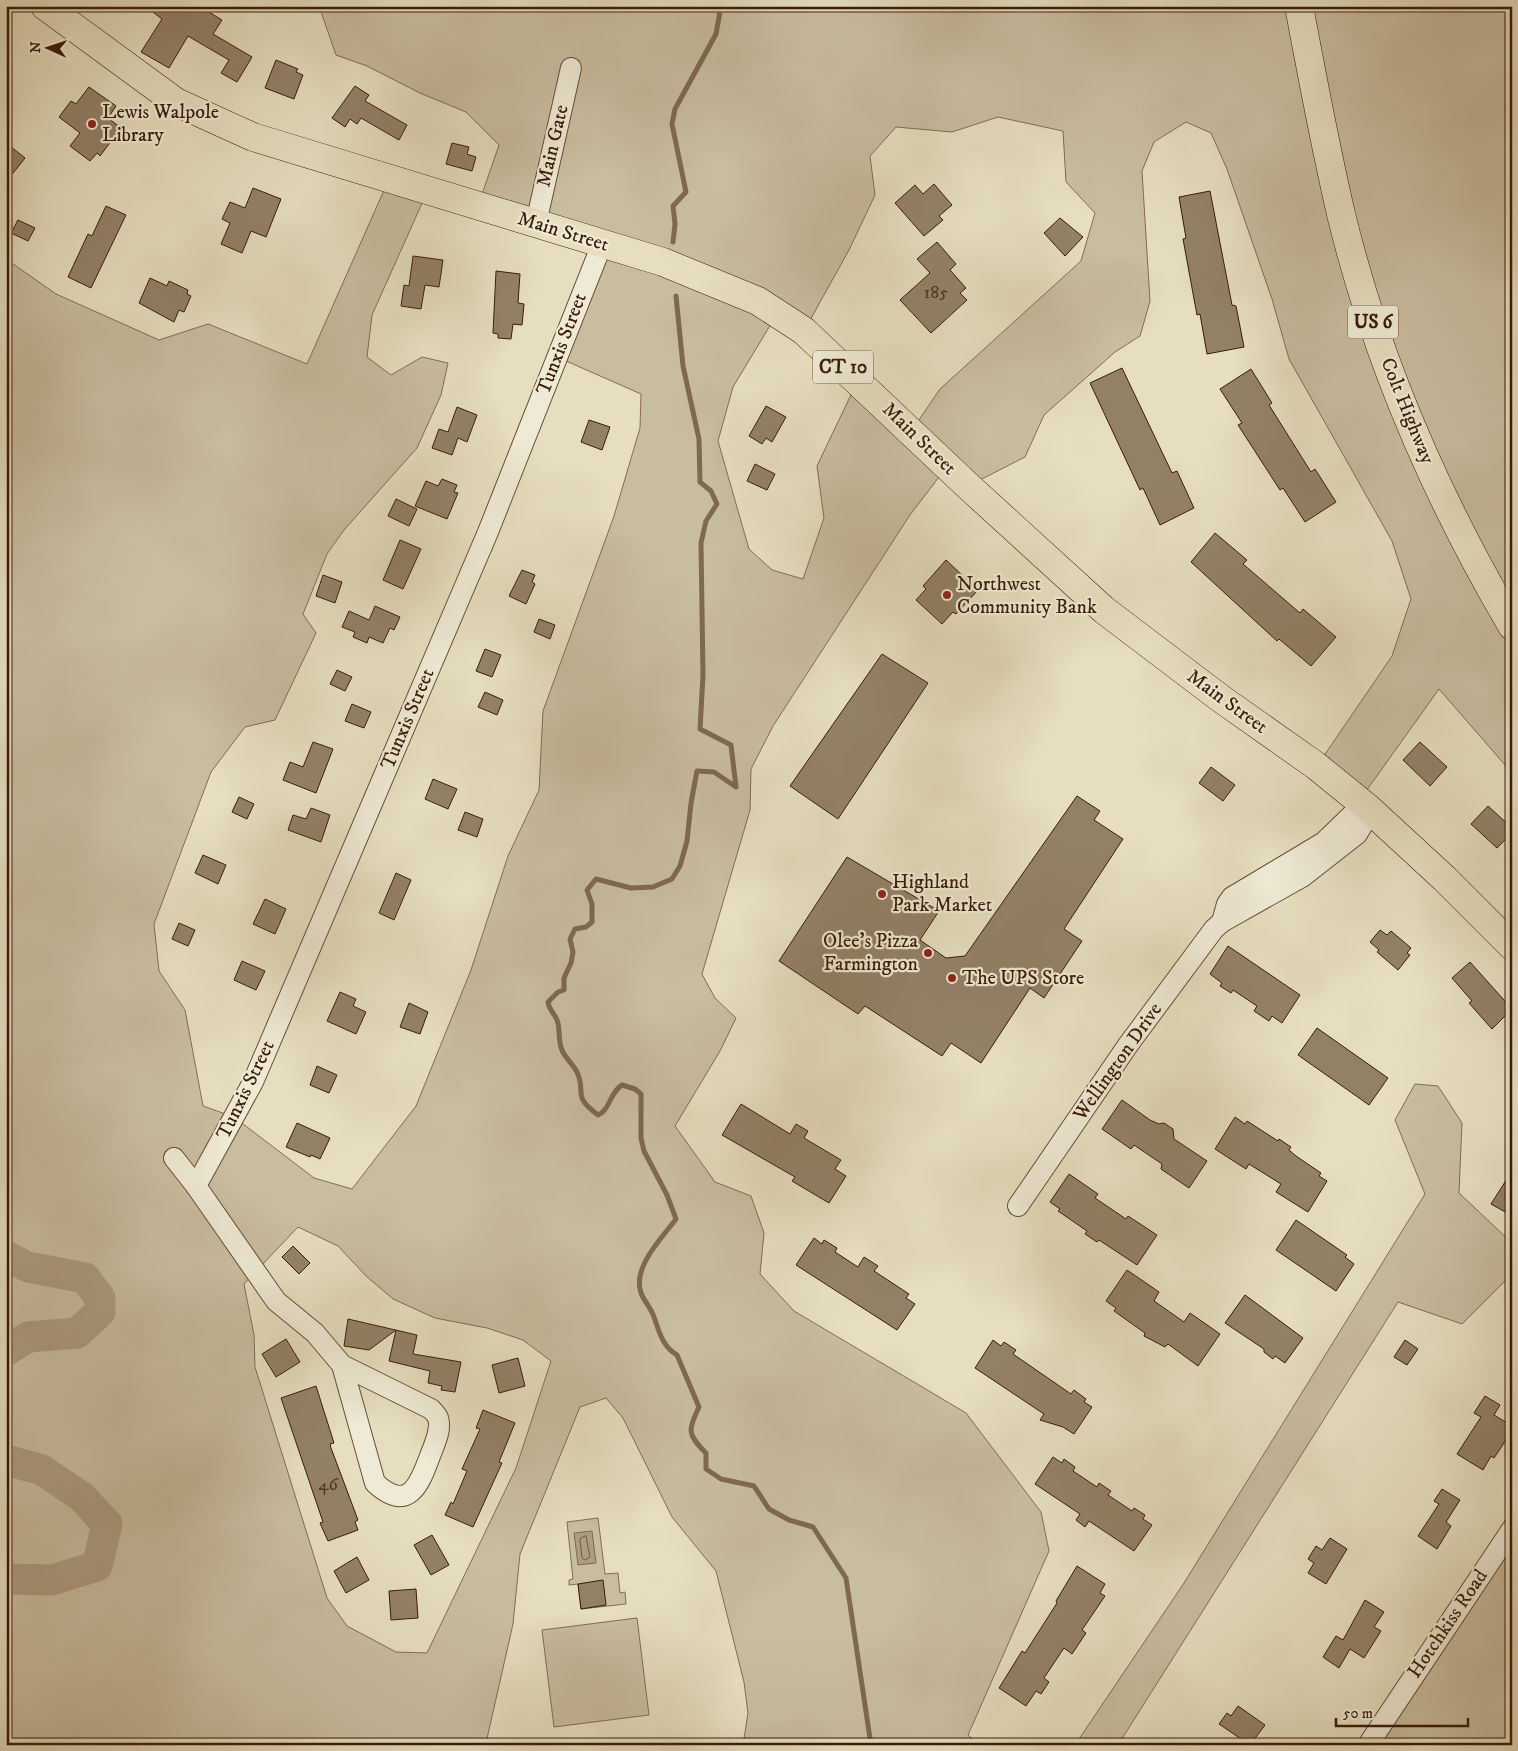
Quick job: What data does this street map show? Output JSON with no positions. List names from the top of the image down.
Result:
{
  "streets": {
    "highway": [
      "Main Street",
      "US 6",
      "CT 10",
      "Colt Highway"
    ],
    "street": [
      "Main Gate",
      "Tunxis Street",
      "Wellington Drive",
      "Hotchkiss Road"
    ]
  },
  "crossings": [
    ["Main Gate", "Main Street"],
    ["Main Street", "Tunxis Street"],
    ["Main Street", "Wellington Drive"]
  ],
  "places": [
    "Lewis Walpole Library",
    "Northwest Community Bank",
    "Highland Park Market",
    "Olee's Pizza Farmington",
    "The UPS Store"
  ],
  "house_numbers": ["185", "46"],
  "scale_bar": "50 m",
  "north": "left"
}
